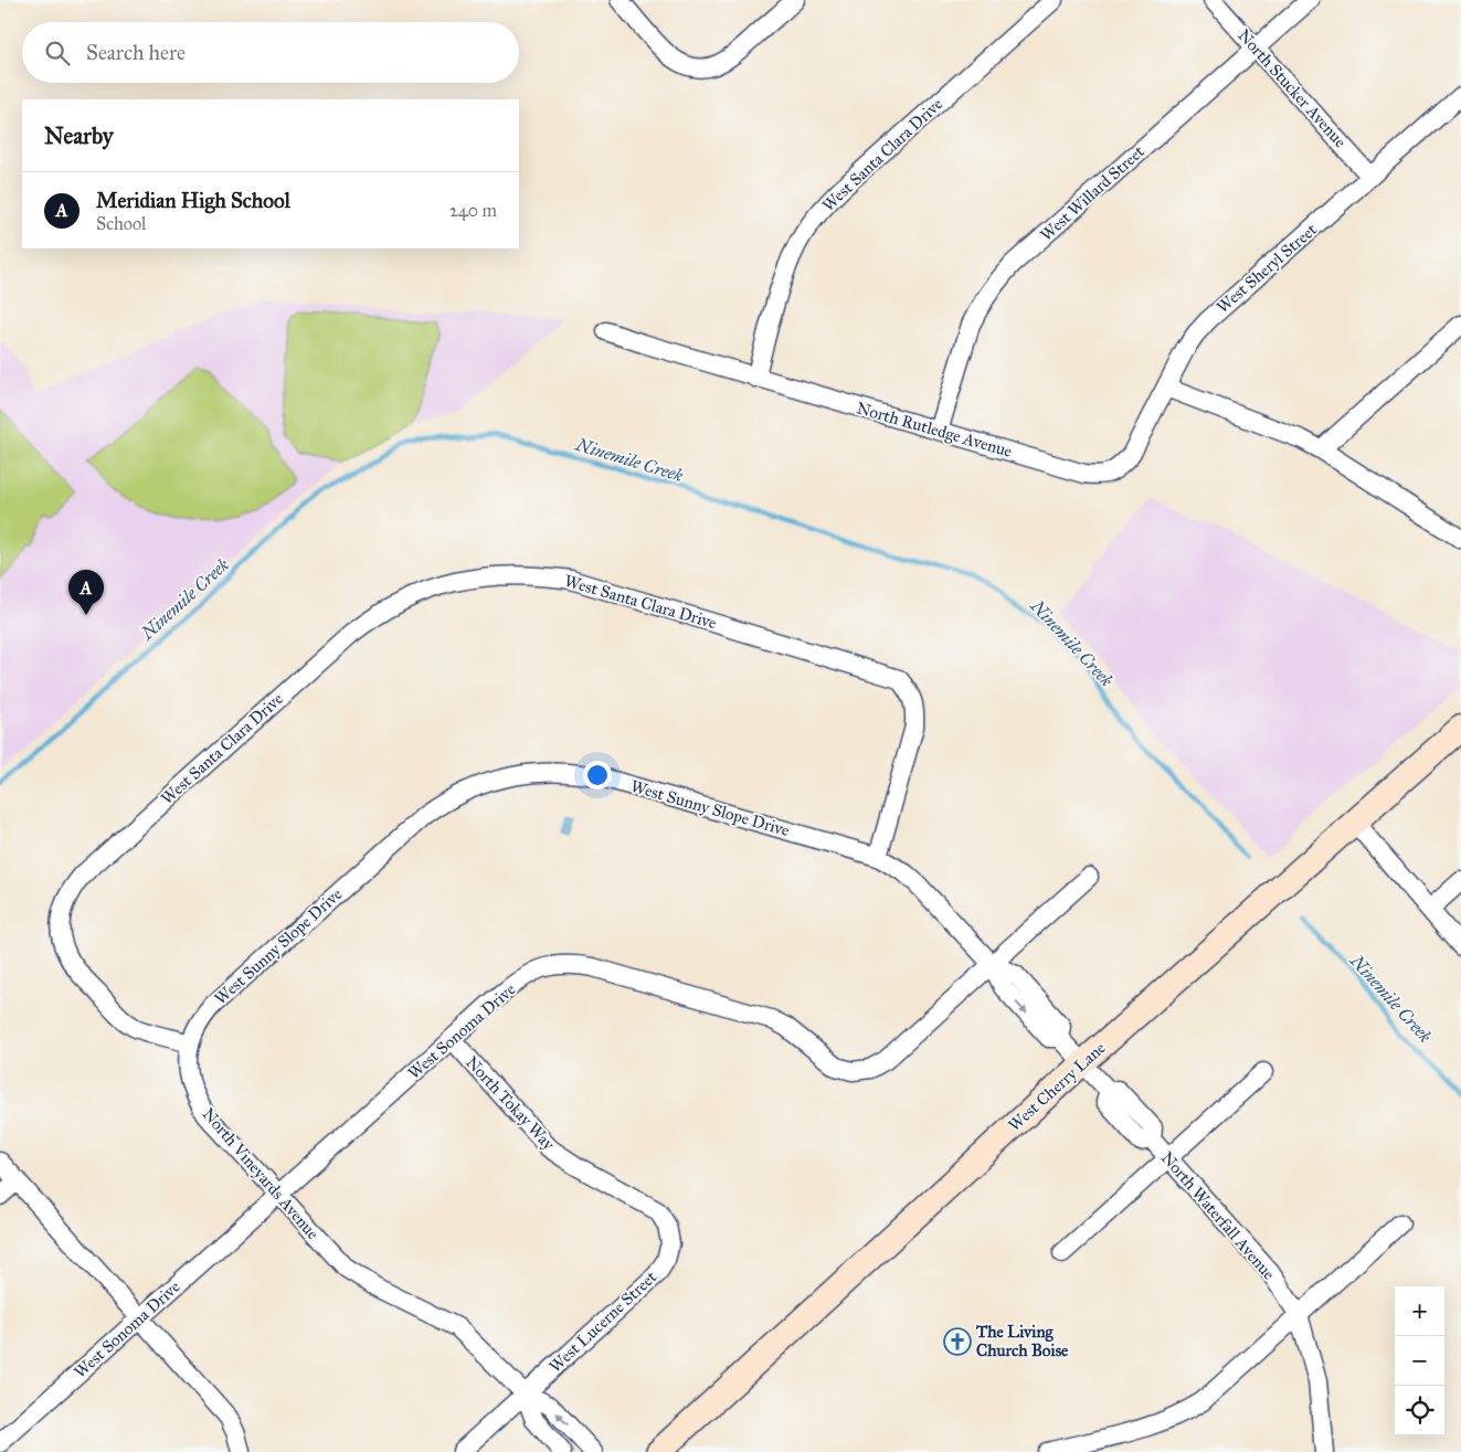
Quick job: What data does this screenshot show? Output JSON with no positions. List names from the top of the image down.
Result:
{
  "streets": {
    "main road": ["West Cherry Lane"],
    "street": [
      "North Stucker Avenue",
      "West Santa Clara Drive",
      "West Willard Street",
      "West Sheryl Street",
      "North Rutledge Avenue",
      "West Sunny Slope Drive",
      "West Sonoma Drive",
      "North Tokay Way",
      "North Vineyards Avenue",
      "North Waterfall Avenue",
      "West Lucerne Street"
    ]
  },
  "crossings": [
    ["North Stucker Avenue", "West Willard Street"],
    ["North Stucker Avenue", "West Sheryl Street"],
    ["West Santa Clara Drive", "North Rutledge Avenue"],
    ["West Santa Clara Drive", "West Sunny Slope Drive"],
    ["West Santa Clara Drive", "North Vineyards Avenue"],
    ["West Willard Street", "North Rutledge Avenue"],
    ["West Sheryl Street", "North Rutledge Avenue"],
    ["West Sunny Slope Drive", "West Sonoma Drive"],
    ["West Sunny Slope Drive", "West Cherry Lane"],
    ["West Sunny Slope Drive", "North Vineyards Avenue"],
    ["West Sunny Slope Drive", "North Waterfall Avenue"],
    ["West Sonoma Drive", "North Tokay Way"],
    ["West Sonoma Drive", "North Vineyards Avenue"],
    ["West Cherry Lane", "North Waterfall Avenue"],
    ["North Tokay Way", "West Lucerne Street"],
    ["North Vineyards Avenue", "West Lucerne Street"]
  ],
  "water": ["Ninemile Creek"],
  "places": {
    "church": ["The Living Church Boise"]
  },
  "page": {
    "search": "Search here",
    "heading": "Nearby",
    "list": [
      {
        "mark": "A",
        "name": "Meridian High School",
        "note": "School",
        "value": "240 m"
      }
    ],
    "pins": "A",
    "map_buttons": ["+", "−"]
  }
}
